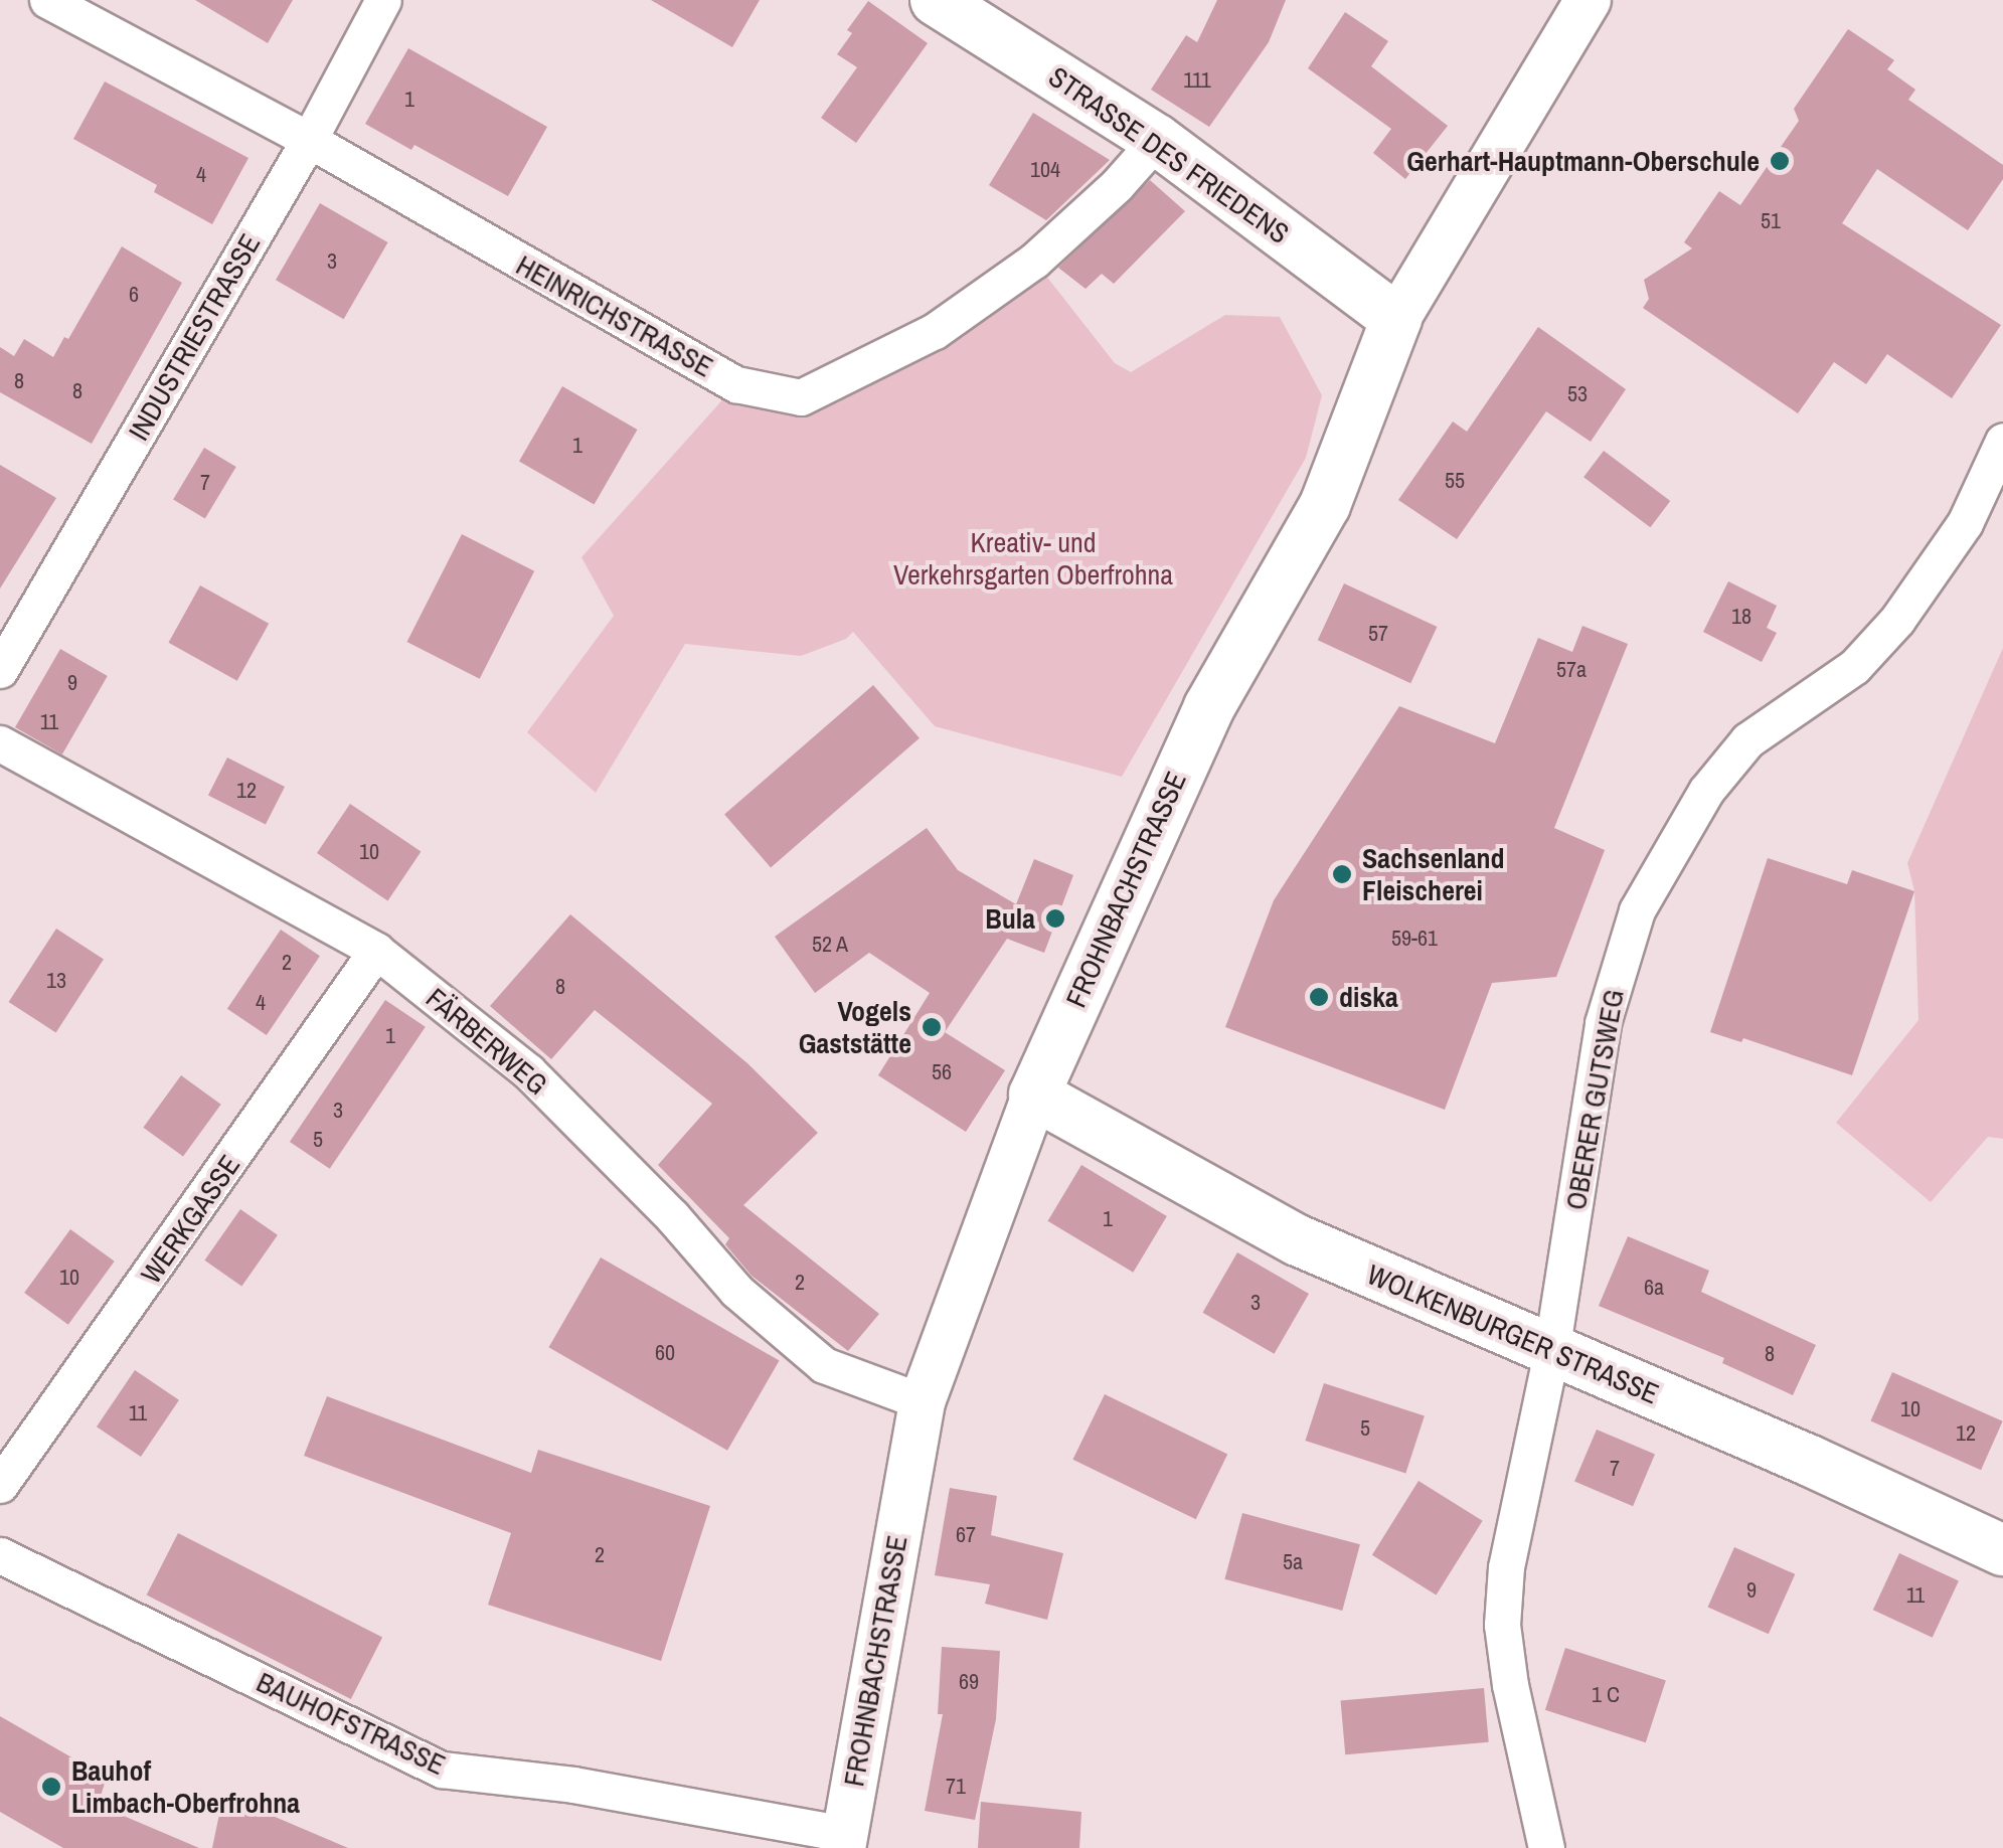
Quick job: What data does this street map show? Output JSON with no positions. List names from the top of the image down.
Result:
{
  "streets": {
    "main road": ["STRASSE DES FRIEDENS", "FROHNBACHSTRASSE", "WOLKENBURGER STRASSE"],
    "street": [
      "HEINRICHSTRASSE",
      "INDUSTRIESTRASSE",
      "FÄRBERWEG",
      "OBERER GUTSWEG",
      "WERKGASSE",
      "BAUHOFSTRASSE"
    ]
  },
  "crossings": [
    ["STRASSE DES FRIEDENS", "HEINRICHSTRASSE"],
    ["STRASSE DES FRIEDENS", "FROHNBACHSTRASSE"],
    ["HEINRICHSTRASSE", "INDUSTRIESTRASSE"],
    ["FROHNBACHSTRASSE", "FÄRBERWEG"],
    ["FROHNBACHSTRASSE", "WOLKENBURGER STRASSE"],
    ["FROHNBACHSTRASSE", "BAUHOFSTRASSE"],
    ["FÄRBERWEG", "WERKGASSE"],
    ["OBERER GUTSWEG", "WOLKENBURGER STRASSE"]
  ],
  "parks": ["Kreativ- und Verkehrsgarten Oberfrohna"],
  "places": [
    "Gerhart-Hauptmann-Oberschule",
    "Sachsenland Fleischerei",
    "Bula",
    "diska",
    "Vogels Gaststätte",
    "Bauhof Limbach-Oberfrohna"
  ],
  "house_numbers": [
    "111",
    "1",
    "104",
    "4",
    "51",
    "3",
    "6",
    "8",
    "8",
    "53",
    "1",
    "55",
    "7",
    "18",
    "57",
    "57a",
    "9",
    "11",
    "12",
    "10",
    "59-61",
    "52 A",
    "2",
    "13",
    "8",
    "4",
    "1",
    "56",
    "3",
    "5",
    "1",
    "10",
    "2",
    "6a",
    "3",
    "60",
    "8",
    "10",
    "11",
    "5",
    "12",
    "7",
    "67",
    "2",
    "5a",
    "9",
    "11",
    "69",
    "1 C",
    "71"
  ]
}
